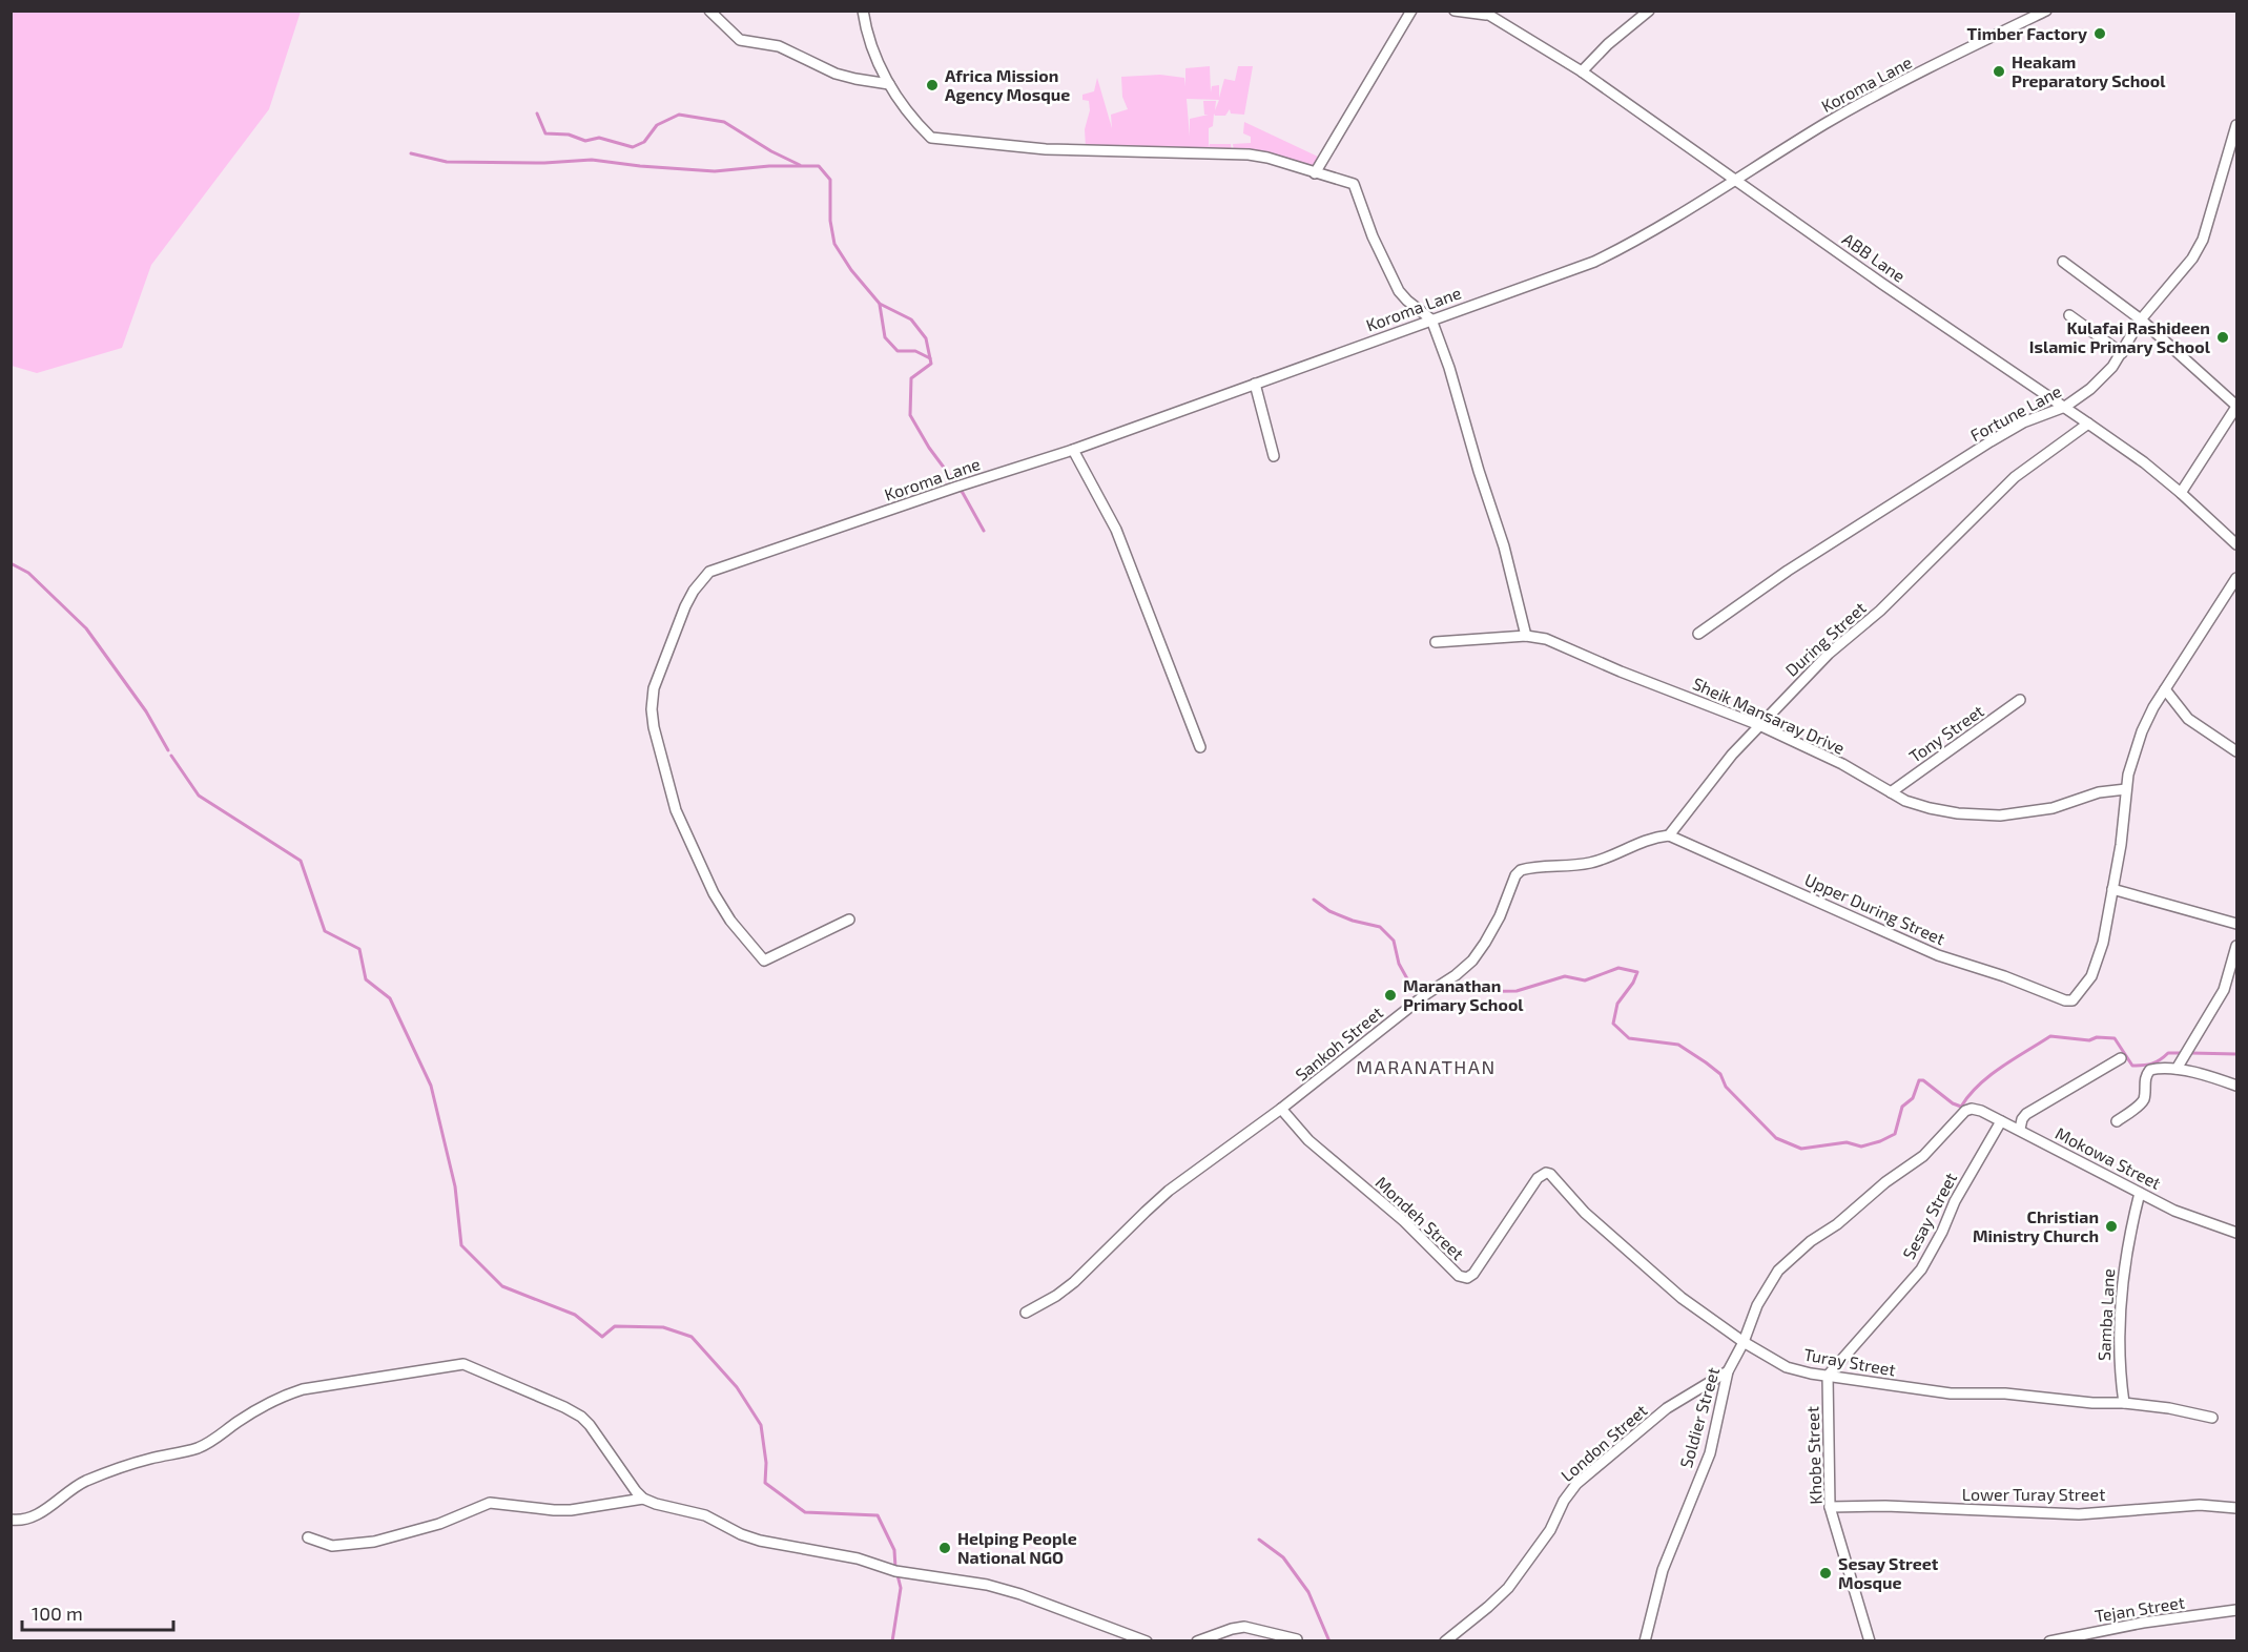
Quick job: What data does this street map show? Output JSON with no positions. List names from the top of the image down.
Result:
{
  "streets": {
    "street": [
      "Koroma Lane",
      "ABB Lane",
      "Fortune Lane",
      "During Street",
      "Sheik Mansaray Drive",
      "Tony Street",
      "Upper During Street",
      "Sankoh Street",
      "Mokowa Street",
      "Sesay Street",
      "Mondeh Street",
      "Samba Lane",
      "Turay Street",
      "Soldier Street",
      "London Street",
      "Khobe Street",
      "Lower Turay Street",
      "Tejan Street"
    ]
  },
  "crossings": [
    ["Koroma Lane", "ABB Lane"],
    ["ABB Lane", "Fortune Lane"],
    ["ABB Lane", "During Street"],
    ["During Street", "Sheik Mansaray Drive"],
    ["During Street", "Upper During Street"],
    ["During Street", "Sankoh Street"],
    ["Sheik Mansaray Drive", "Tony Street"],
    ["Upper During Street", "Sankoh Street"],
    ["Sankoh Street", "Mondeh Street"],
    ["Mokowa Street", "Sesay Street"],
    ["Mokowa Street", "Samba Lane"],
    ["Mokowa Street", "Soldier Street"],
    ["Sesay Street", "Turay Street"],
    ["Sesay Street", "Khobe Street"],
    ["Mondeh Street", "Turay Street"],
    ["Samba Lane", "Turay Street"],
    ["Turay Street", "Soldier Street"],
    ["Turay Street", "Khobe Street"],
    ["Soldier Street", "London Street"],
    ["Khobe Street", "Lower Turay Street"]
  ],
  "districts": ["MARANATHAN"],
  "places": [
    "Timber Factory",
    "Heakam Preparatory School",
    "Africa Mission Agency Mosque",
    "Kulafai Rashideen Islamic Primary School",
    "Maranathan Primary School",
    "Christian Ministry Church",
    "Helping People National NGO",
    "Sesay Street Mosque"
  ],
  "scale_bar": "100 m"
}
